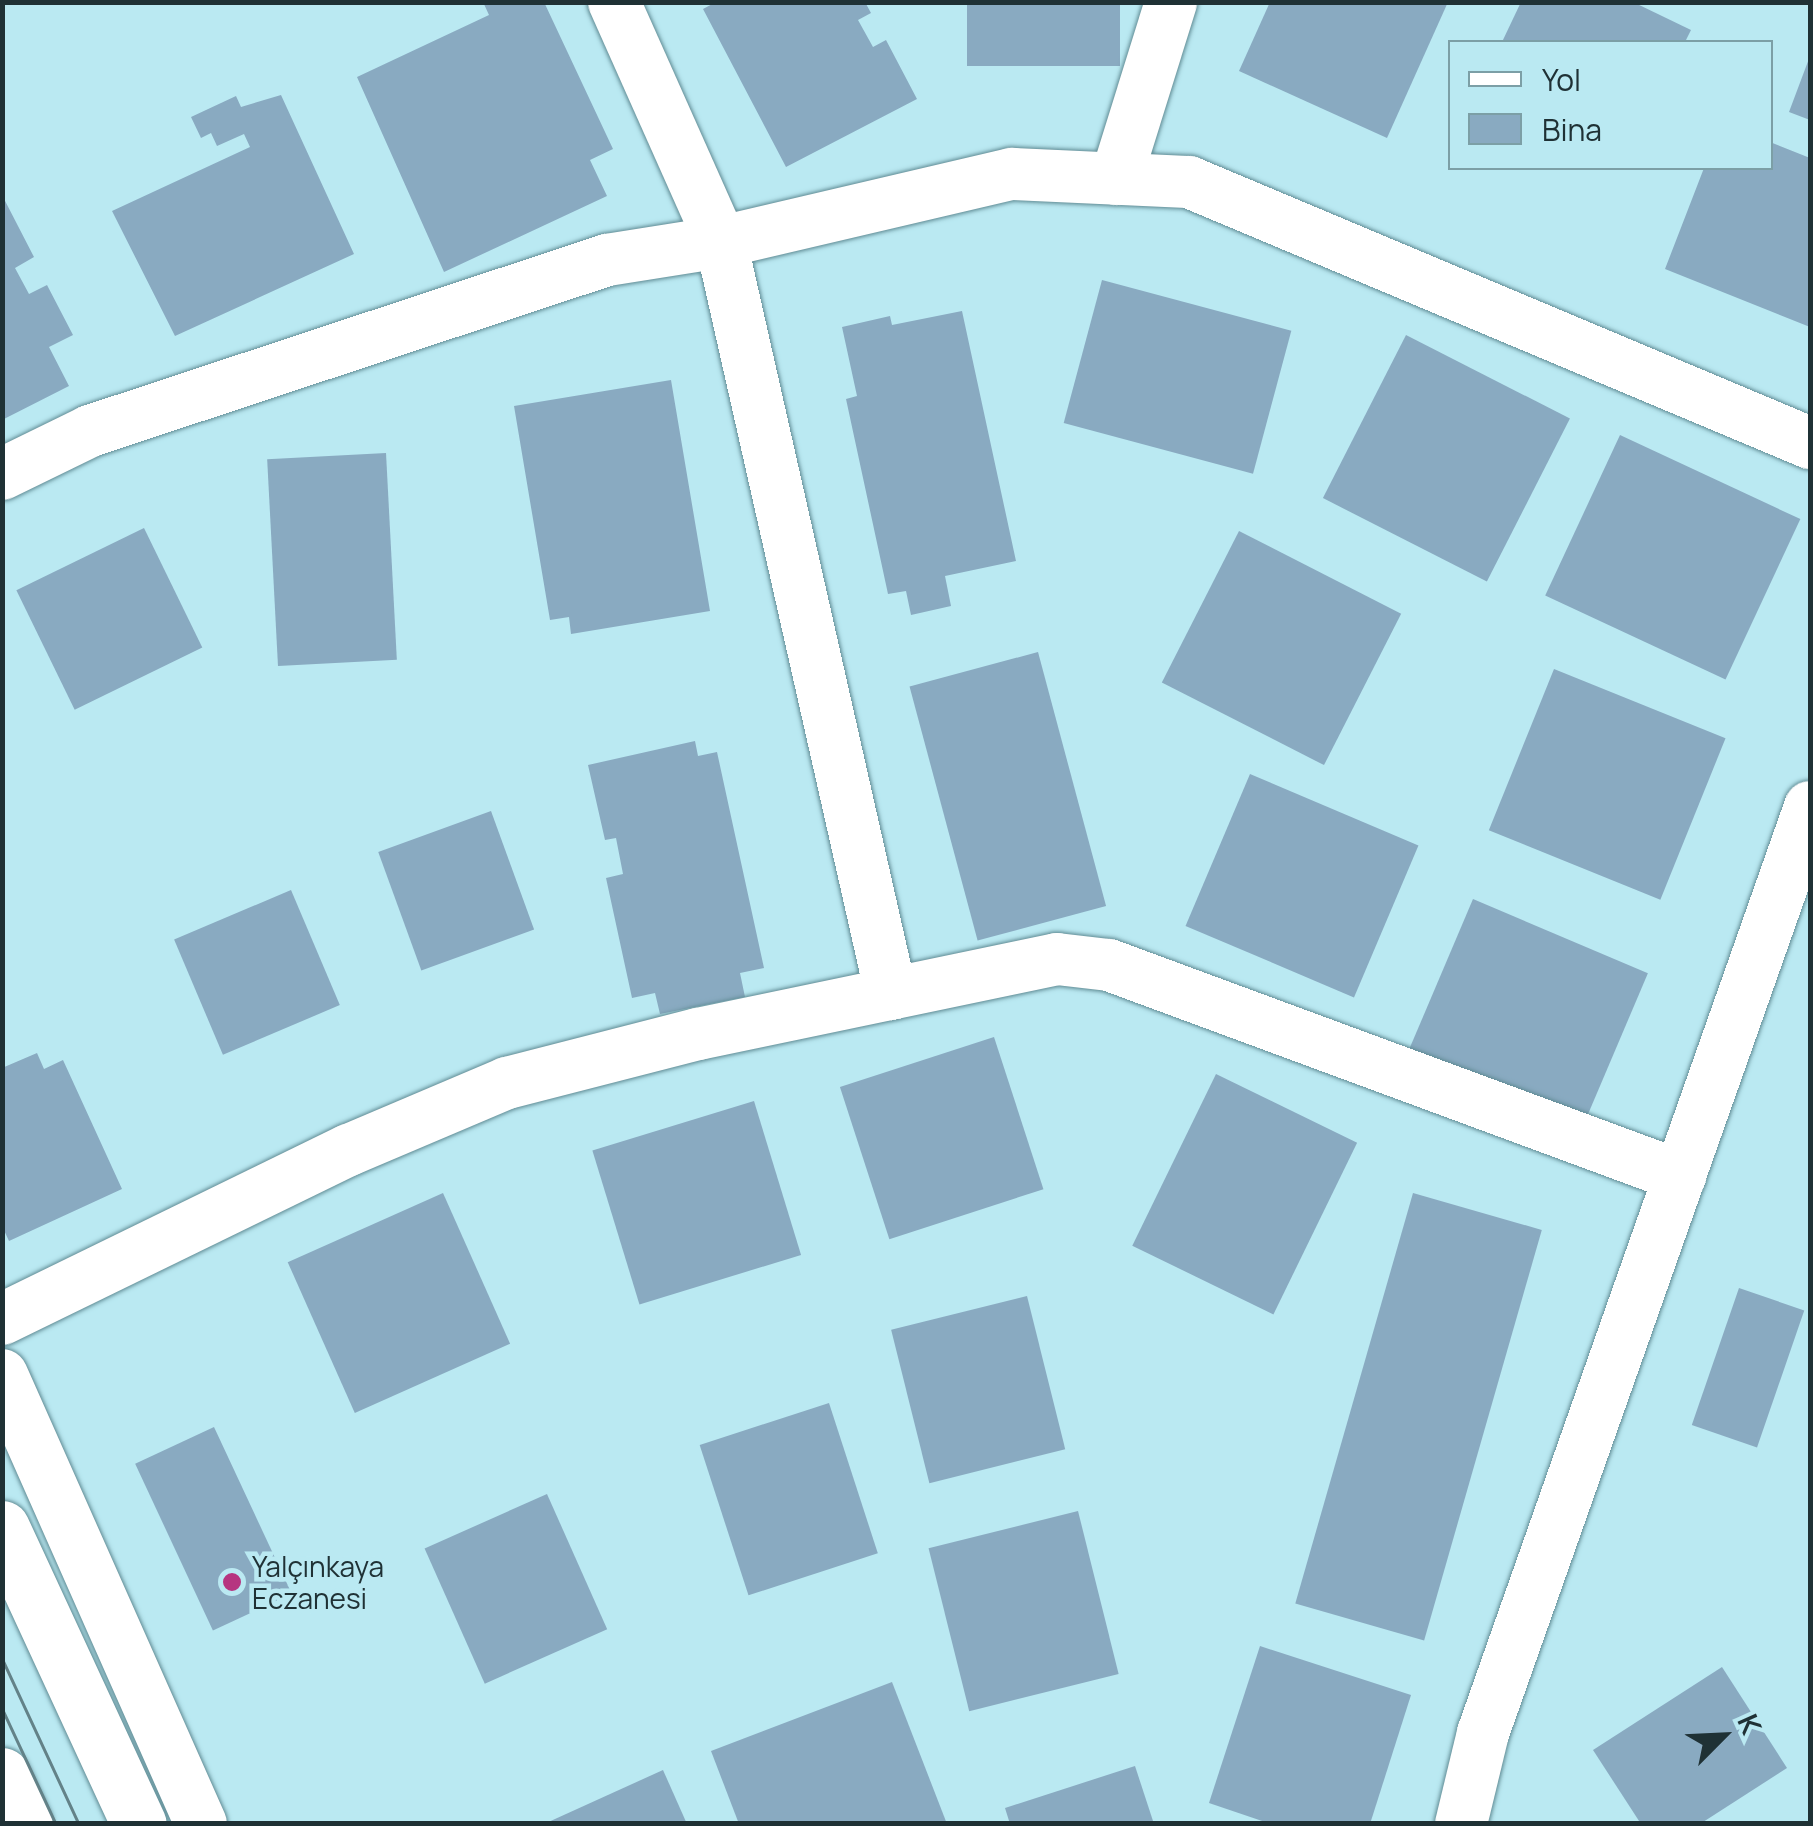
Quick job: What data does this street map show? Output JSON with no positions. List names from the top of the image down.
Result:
{
  "places": ["Yalçınkaya Eczanesi"],
  "legend": ["Yol", "Bina"],
  "north": "top right"
}
